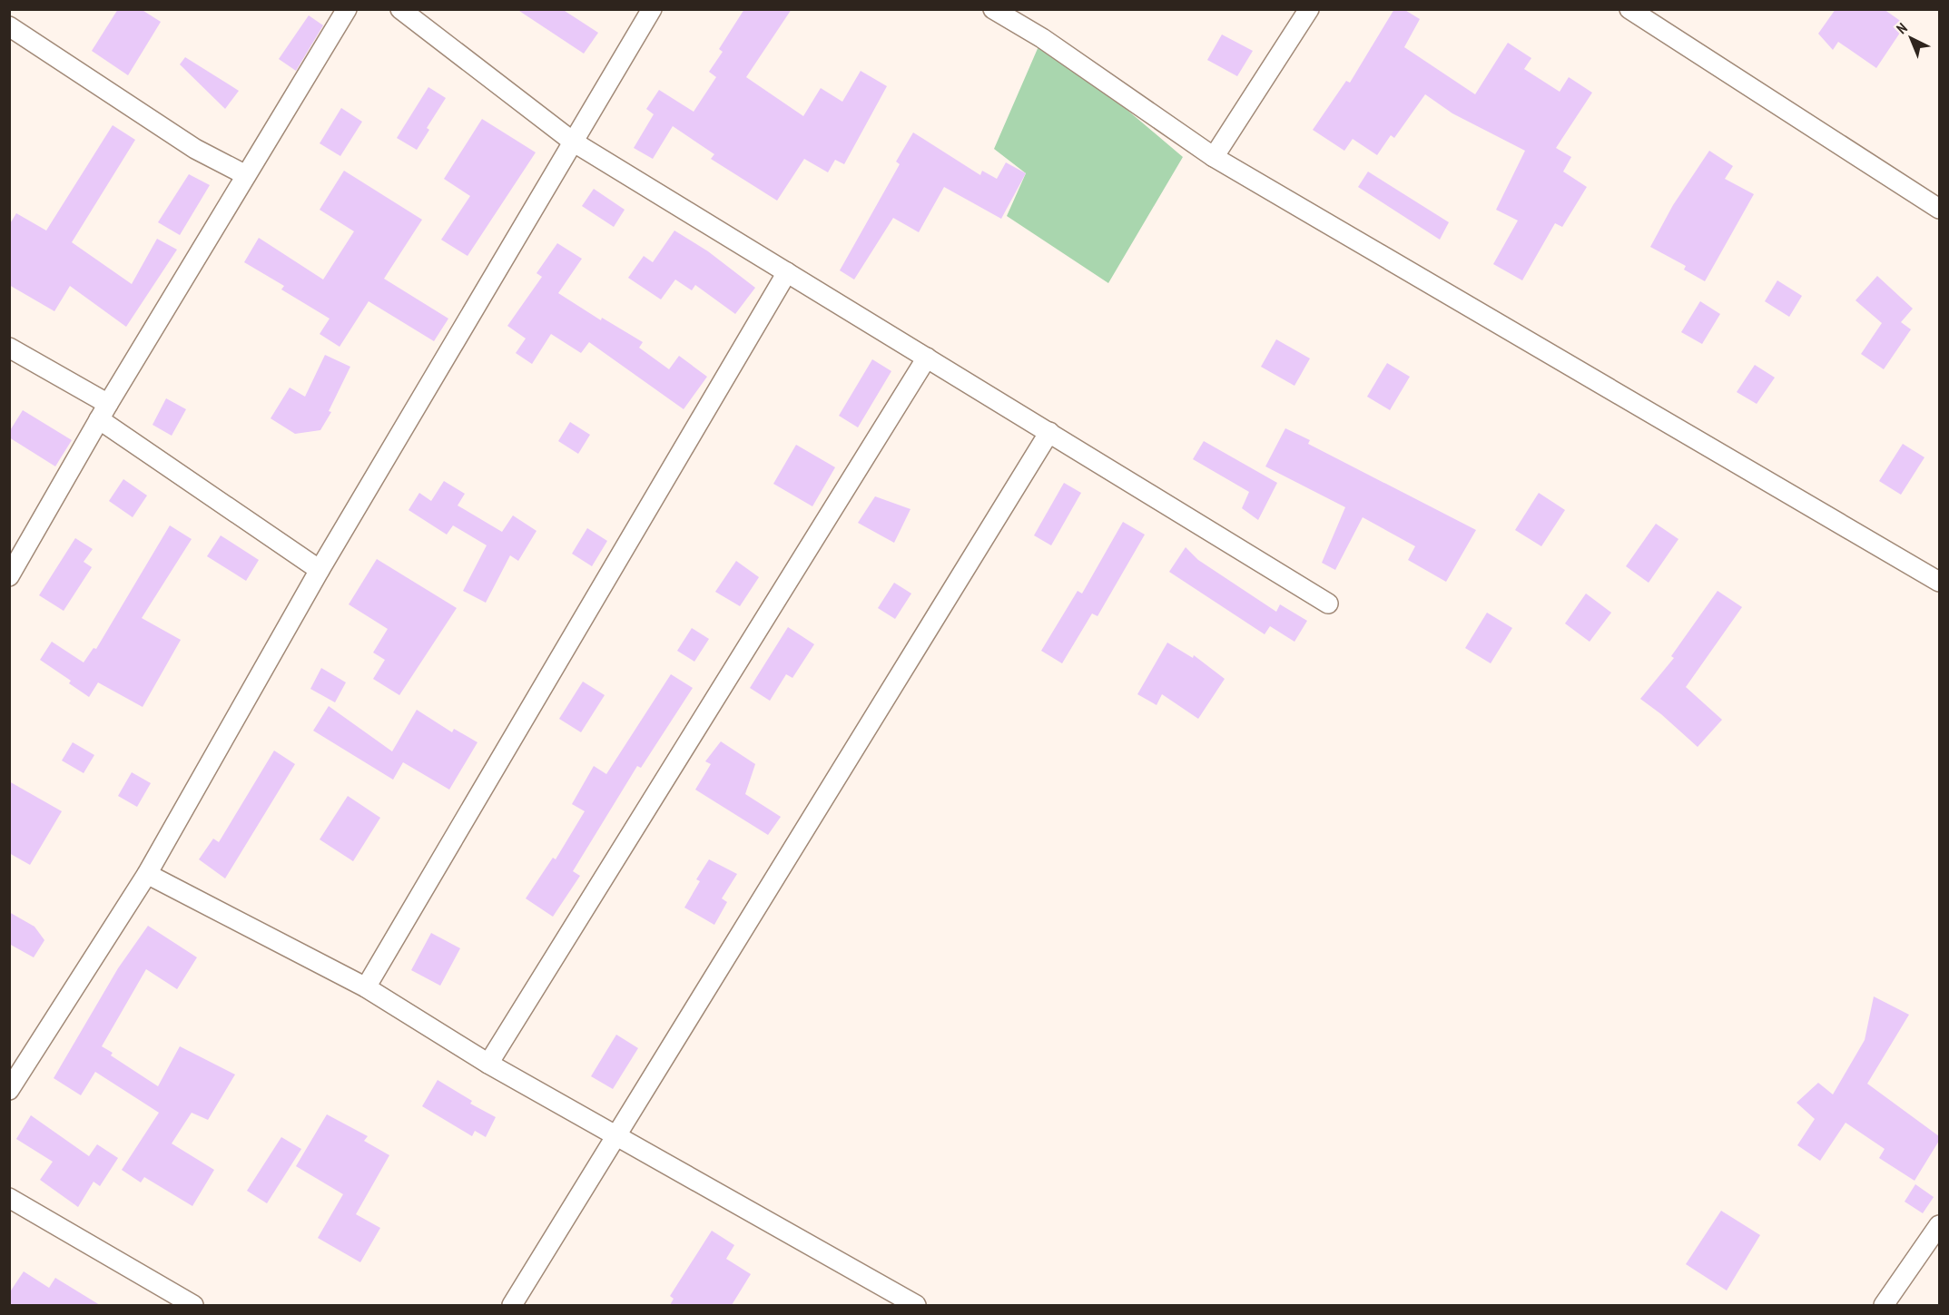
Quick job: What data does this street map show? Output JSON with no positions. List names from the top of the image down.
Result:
{
  "north": "top left"
}
